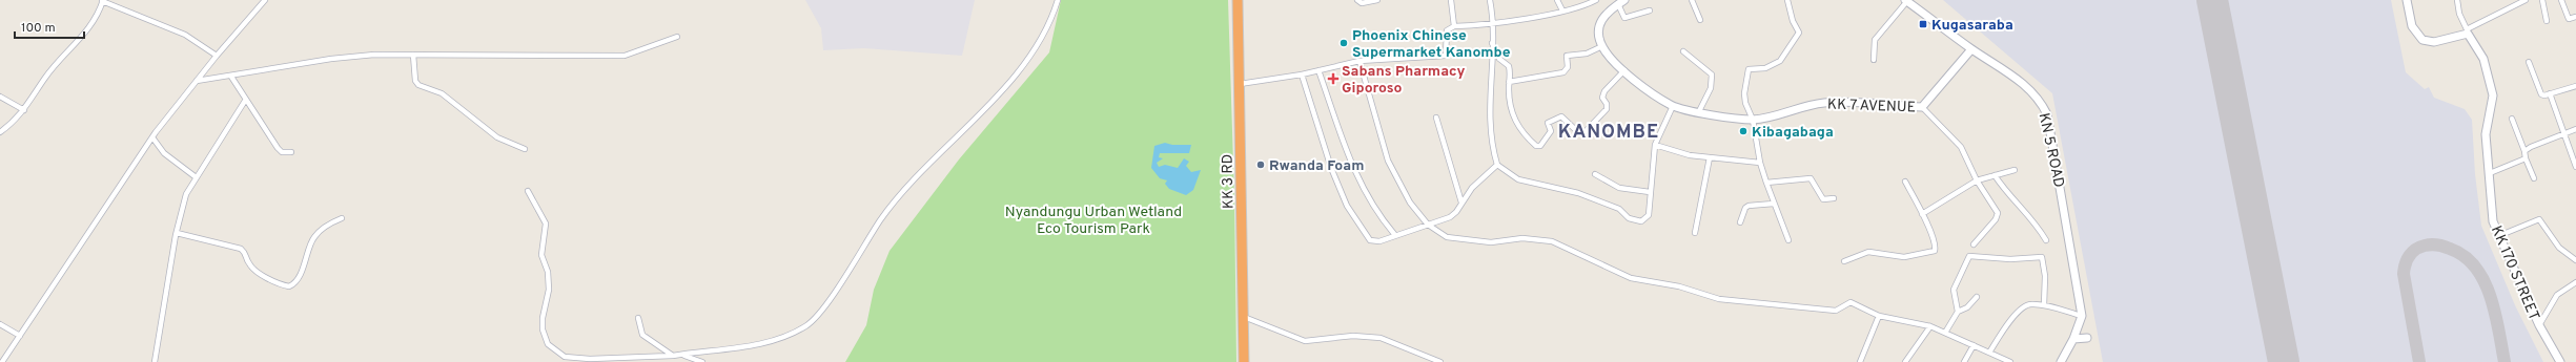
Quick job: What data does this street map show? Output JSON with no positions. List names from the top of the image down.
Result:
{
  "streets": {
    "highway": ["KK 3 RD"],
    "main road": ["KK 7 AVENUE", "KN 5 ROAD", "KK 170 STREET"]
  },
  "crossings": [
    ["KK 7 AVENUE", "KN 5 ROAD"]
  ],
  "districts": ["KANOMBE"],
  "parks": ["Nyandungu Urban Wetland Eco Tourism Park"],
  "places": {
    "transit": ["Kugasaraba"],
    "other": ["Phoenix Chinese Supermarket Kanombe", "Kibagabaga", "Rwanda Foam"],
    "health": ["Sabans Pharmacy Giporoso"]
  },
  "scale_bar": "100 m"
}
